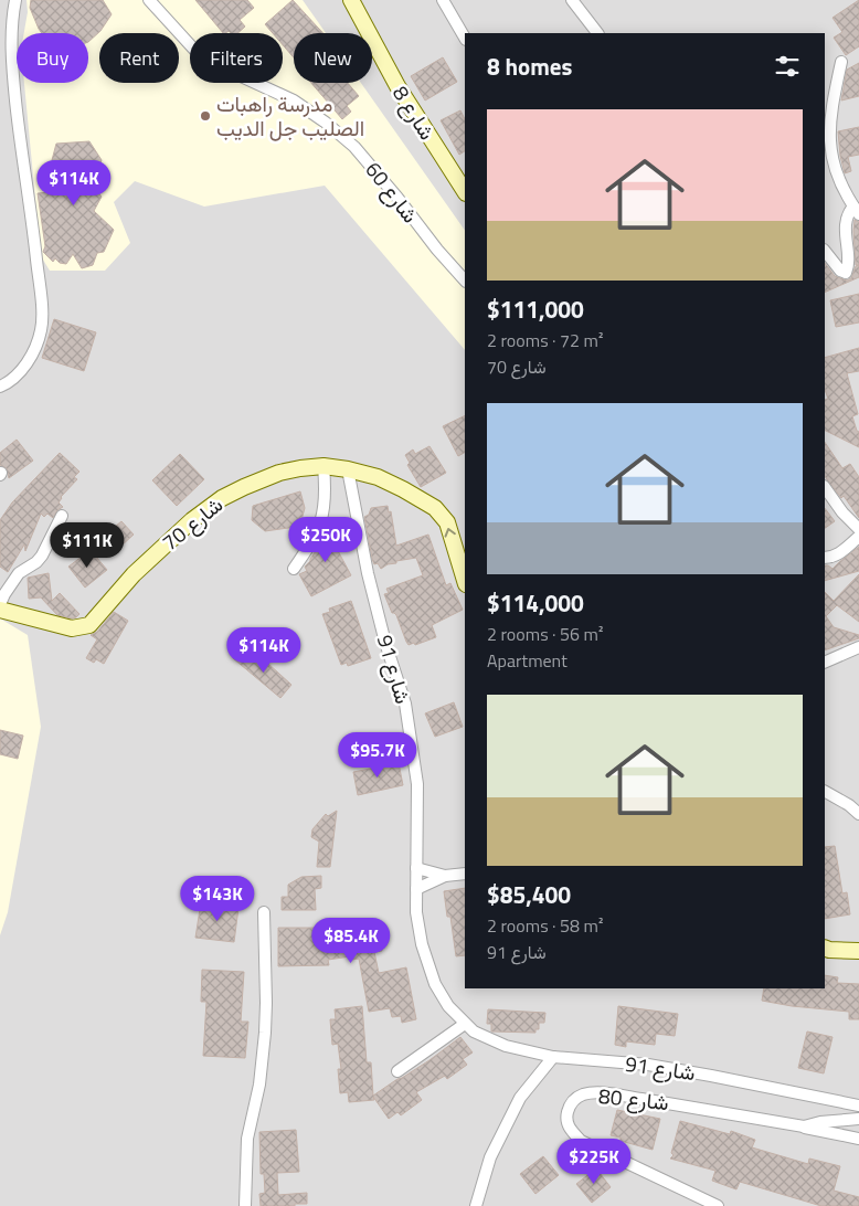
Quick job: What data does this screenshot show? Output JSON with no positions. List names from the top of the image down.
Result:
{
  "streets": {
    "street": [
      "شارع 8",
      "شارع 60",
      "شارع 70",
      "شارع 91",
      "شارع 80"
    ]
  },
  "crossings": [
    ["شارع 70", "شارع 91"]
  ],
  "places": ["مدرسة راهبات الصليب جل الديب"],
  "page": {
    "chip": [
      "Buy",
      "Rent",
      "Filters",
      "New"
    ],
    "heading": "8 homes",
    "list": [
      {
        "name": "$111,000",
        "note": "2 rooms · 72 m² · شارع 70"
      },
      {
        "name": "$114,000",
        "note": "2 rooms · 56 m² · Apartment"
      },
      {
        "name": "$85,400",
        "note": "2 rooms · 58 m² · شارع 91"
      }
    ],
    "price": [
      "$114K",
      "$250K",
      "$111K",
      "$114K",
      "$95.7K",
      "$143K",
      "$85.4K",
      "$225K"
    ]
  }
}
